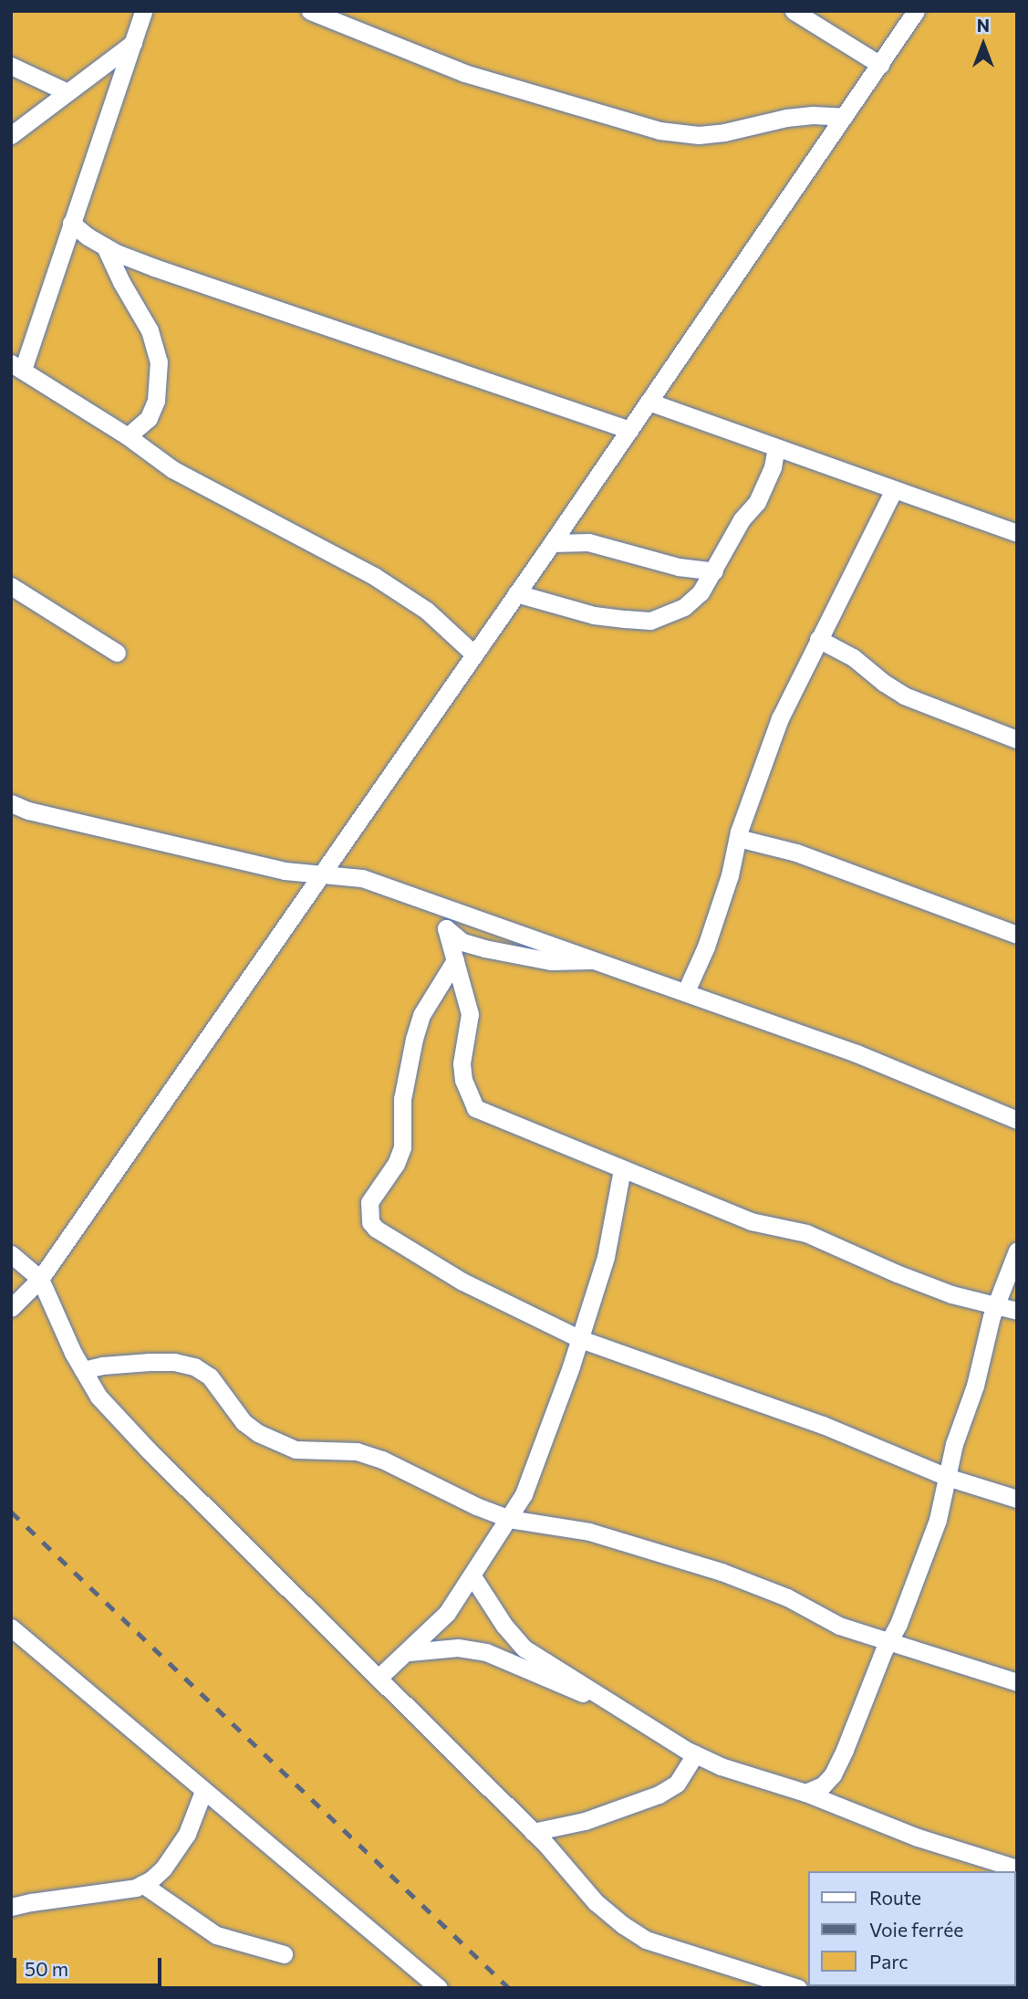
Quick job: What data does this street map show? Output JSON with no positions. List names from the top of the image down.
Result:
{
  "legend": ["Route", "Voie ferrée", "Parc"],
  "scale_bar": "50 m",
  "north": "top"
}
